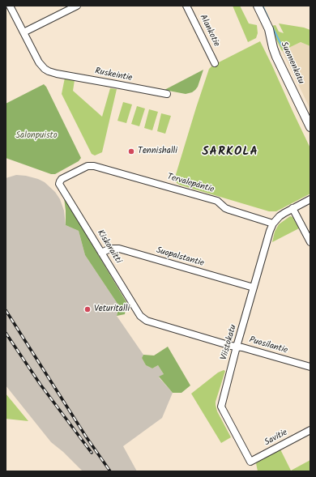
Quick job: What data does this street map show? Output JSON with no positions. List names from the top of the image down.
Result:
{
  "streets": {
    "street": [
      "Alankotie",
      "Suomenkatu",
      "Ruskeintie",
      "Tervalepäntie",
      "Kiskoraitti",
      "Suopalstantie",
      "Viistokatu",
      "Puosilantie",
      "Savitie"
    ]
  },
  "crossings": [
    ["Tervalepäntie", "Kiskoraitti"],
    ["Tervalepäntie", "Viistokatu"],
    ["Kiskoraitti", "Suopalstantie"],
    ["Kiskoraitti", "Puosilantie"],
    ["Suopalstantie", "Viistokatu"],
    ["Viistokatu", "Puosilantie"],
    ["Viistokatu", "Savitie"]
  ],
  "districts": ["SARKOLA"],
  "parks": ["Salonpuisto"],
  "places": ["Tennishalli", "Veturitalli"]
}
